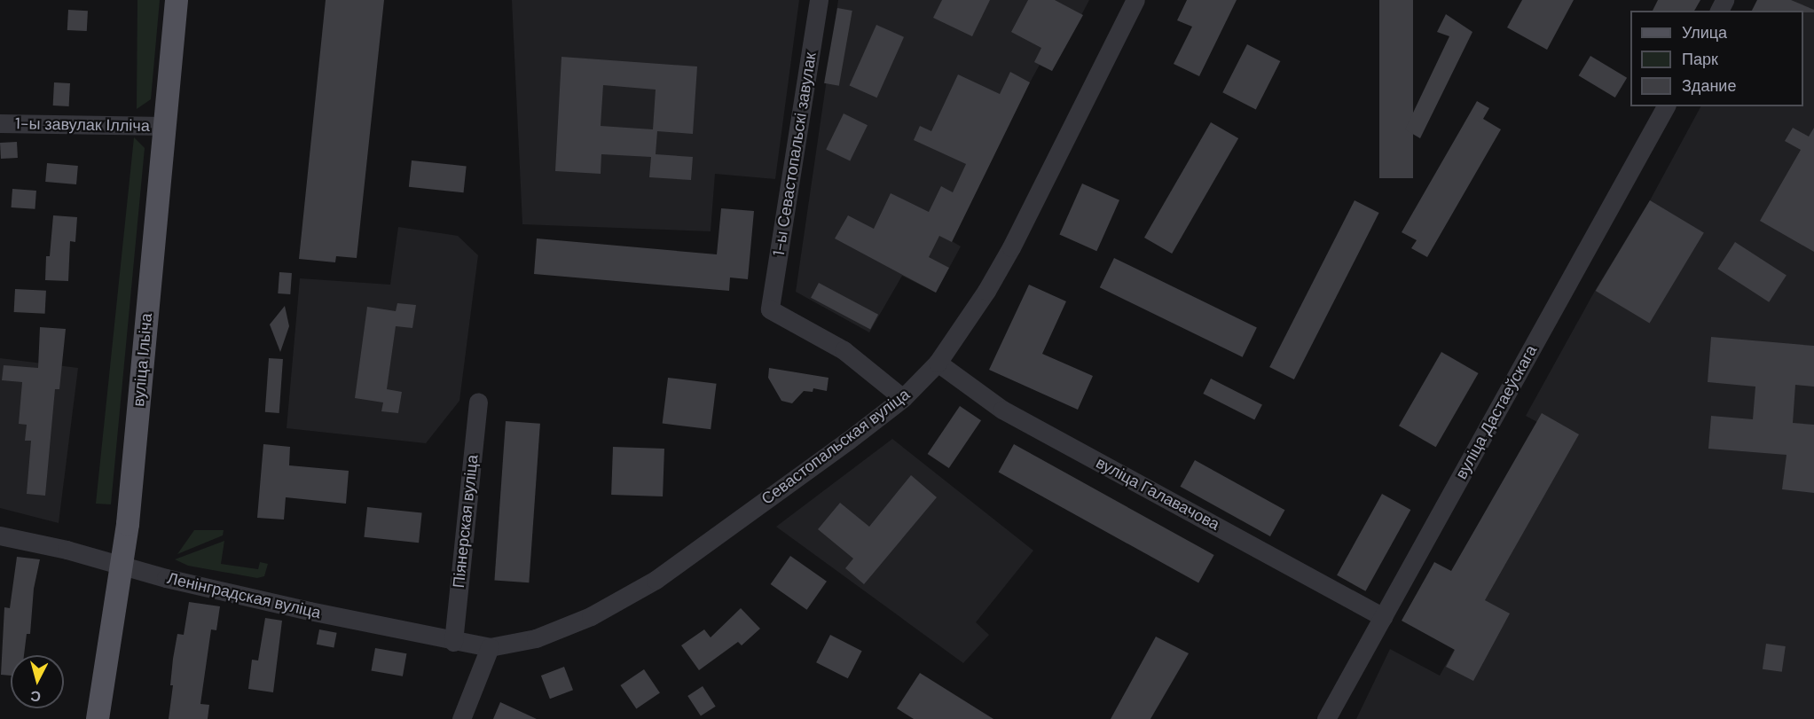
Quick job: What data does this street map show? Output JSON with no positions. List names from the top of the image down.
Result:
{
  "streets": {
    "main road": ["вуліца Ільіча"],
    "street": [
      "1-ы завулак Ілліча",
      "1-ы Севастопальскі завулак",
      "вуліца Дастаеўскага",
      "Севастопальская вуліца",
      "вуліца Галавачова",
      "Піянерская вуліца",
      "Ленінградская вуліца"
    ]
  },
  "crossings": [
    ["1-ы завулак Ілліча", "вуліца Ільіча"],
    ["1-ы Севастопальскі завулак", "Севастопальская вуліца"],
    ["вуліца Ільіча", "Ленінградская вуліца"],
    ["вуліца Дастаеўскага", "вуліца Галавачова"],
    ["Севастопальская вуліца", "вуліца Галавачова"],
    ["Севастопальская вуліца", "Ленінградская вуліца"],
    ["Піянерская вуліца", "Ленінградская вуліца"]
  ],
  "legend": ["Улица", "Парк", "Здание"],
  "north": "bottom"
}
